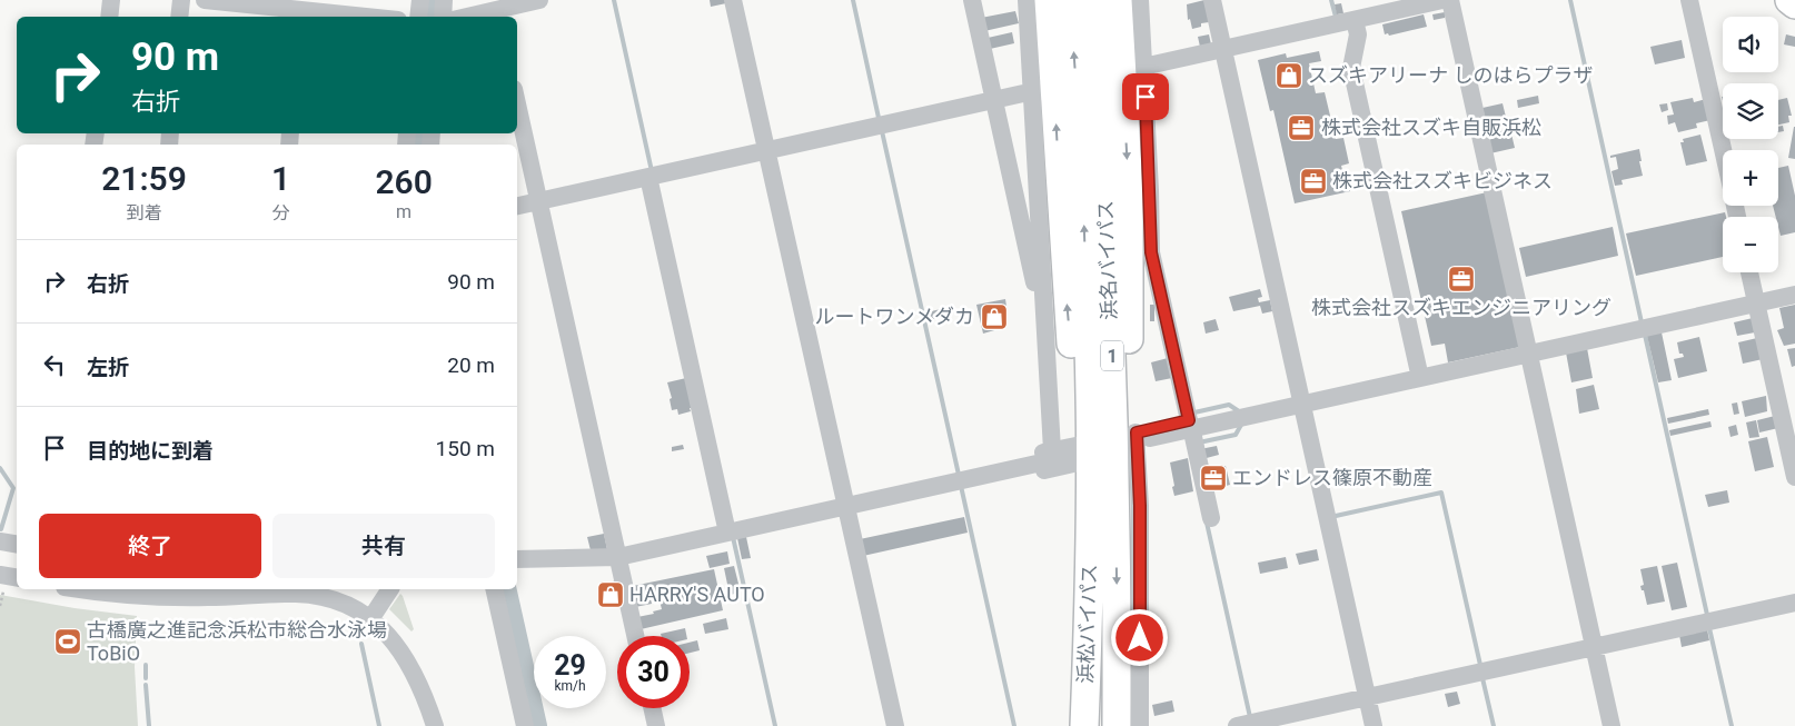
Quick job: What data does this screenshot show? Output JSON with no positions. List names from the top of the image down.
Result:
{
  "streets": {
    "highway": ["浜名バイパス", "1", "浜松バイパス"]
  },
  "crossings": [
    ["浜名バイパス", "浜松バイパス"]
  ],
  "places": {
    "shop": ["スズキアリーナ しのはらプラザ", "ルートワンメダカ", "HARRY'S AUTO"],
    "office": [
      "株式会社スズキ自販浜松",
      "株式会社スズキビジネス",
      "株式会社スズキエンジニアリング",
      "エンドレス篠原不動産"
    ],
    "sports": ["古橋廣之進記念浜松市総合水泳場 ToBiO"]
  },
  "page": {
    "map_buttons": ["+", "−"],
    "turn": ["90 m", "右折"],
    "eta": [
      "21:59",
      "到着",
      "1",
      "分",
      "260",
      "m"
    ],
    "list": [
      {
        "name": "右折",
        "value": "90 m"
      },
      {
        "name": "左折",
        "value": "20 m"
      },
      {
        "name": "目的地に到着",
        "value": "150 m"
      }
    ],
    "buttons": ["終了", "共有"],
    "speed": "29 km/h",
    "limit": "30"
  }
}
